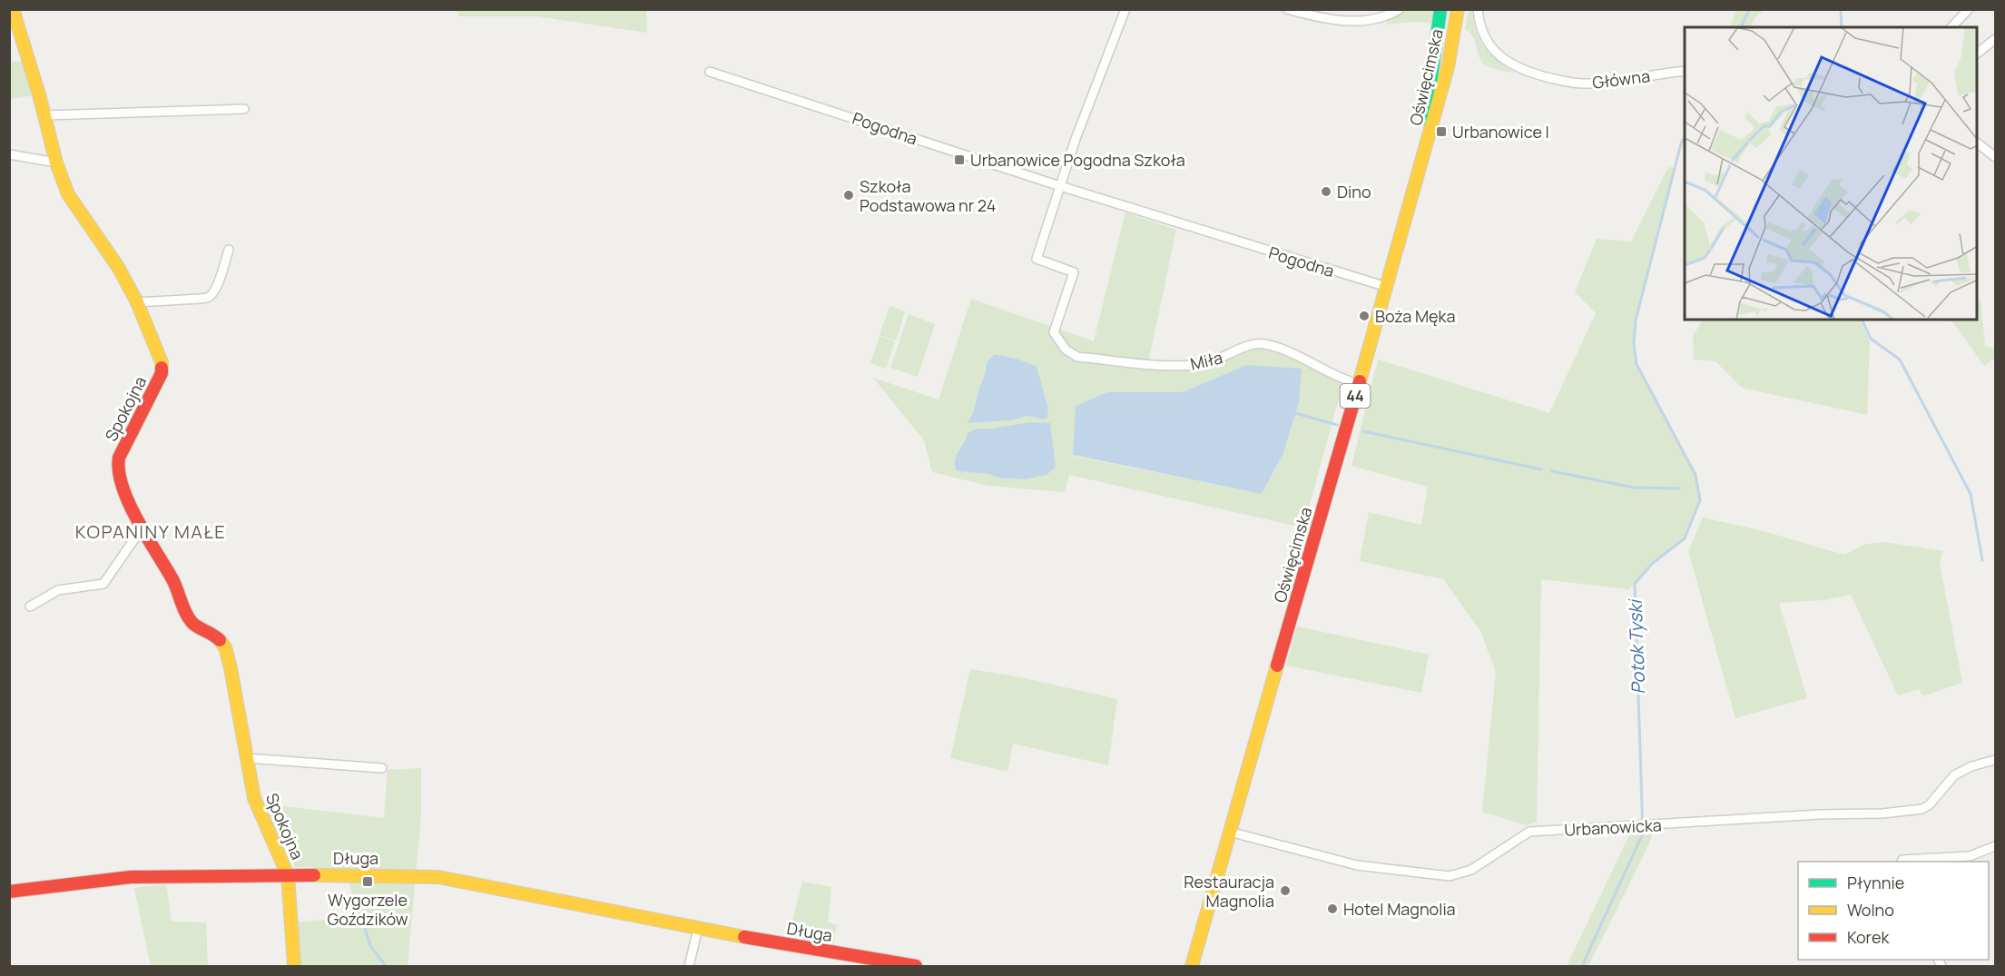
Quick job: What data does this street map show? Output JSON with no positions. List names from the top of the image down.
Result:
{
  "streets": {
    "main road": [
      "Oświęcimska",
      "44",
      "Spokojna",
      "Długa"
    ],
    "street": [
      "Główna",
      "Pogodna",
      "Miła",
      "Urbanowicka"
    ]
  },
  "crossings": [
    ["Oświęcimska", "Pogodna"],
    ["Oświęcimska", "Miła"],
    ["Oświęcimska", "Urbanowicka"],
    ["Pogodna", "Miła"],
    ["Spokojna", "Długa"]
  ],
  "districts": ["KOPANINY MAŁE"],
  "water": ["Potok Tyski"],
  "places": {
    "transit": ["Urbanowice I", "Urbanowice Pogodna Szkoła", "Wygorzele Goździków"],
    "other": [
      "Dino",
      "Szkoła Podstawowa nr 24",
      "Boża Męka",
      "Restauracja Magnolia",
      "Hotel Magnolia"
    ]
  },
  "legend": ["Płynnie", "Wolno", "Korek"]
}
